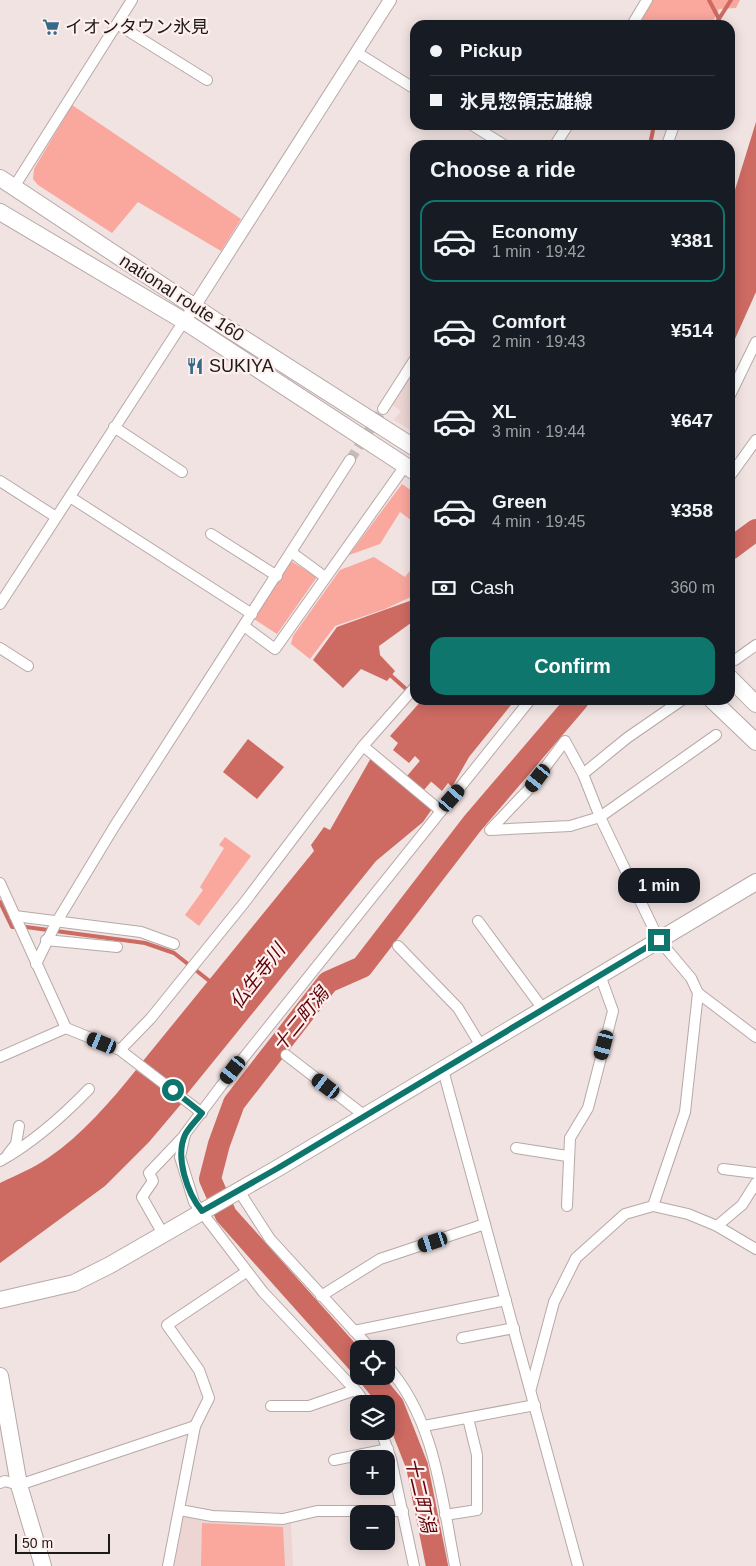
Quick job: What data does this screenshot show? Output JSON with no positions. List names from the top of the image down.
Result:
{
  "streets": {
    "main road": ["national route 160"]
  },
  "water": ["仏生寺川", "十二町潟"],
  "places": {
    "supermarket": ["イオンタウン氷見"],
    "restaurant": ["SUKIYA"]
  },
  "scale_bar": "50 m",
  "page": {
    "banner": ["Pickup", "氷見惣領志雄線"],
    "heading": "Choose a ride",
    "list": [
      {
        "name": "Economy",
        "note": "1 min · 19:42",
        "value": "¥381"
      },
      {
        "name": "Comfort",
        "note": "2 min · 19:43",
        "value": "¥514"
      },
      {
        "name": "XL",
        "note": "3 min · 19:44",
        "value": "¥647"
      },
      {
        "name": "Green",
        "note": "4 min · 19:45",
        "value": "¥358"
      }
    ],
    "pay": ["Cash", "360 m"],
    "buttons": "Confirm",
    "bubble": "1 min",
    "map_buttons": ["+", "−"],
    "scale": "50 m"
  }
}
